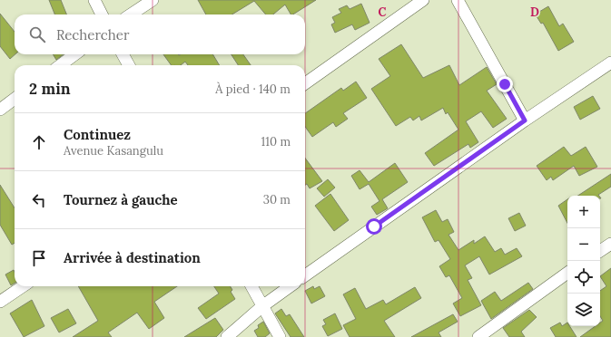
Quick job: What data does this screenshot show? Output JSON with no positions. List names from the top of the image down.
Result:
{
  "page": {
    "search": "Rechercher",
    "heading": ["2 min", "À pied · 140 m"],
    "list": [
      ["Continuez", "Avenue Kasangulu", "110 m"],
      ["Tournez à gauche", "30 m"],
      "Arrivée à destination"
    ],
    "map_buttons": ["+", "−"]
  },
  "grid": {
    "columns": ["C", "D"]
  }
}
